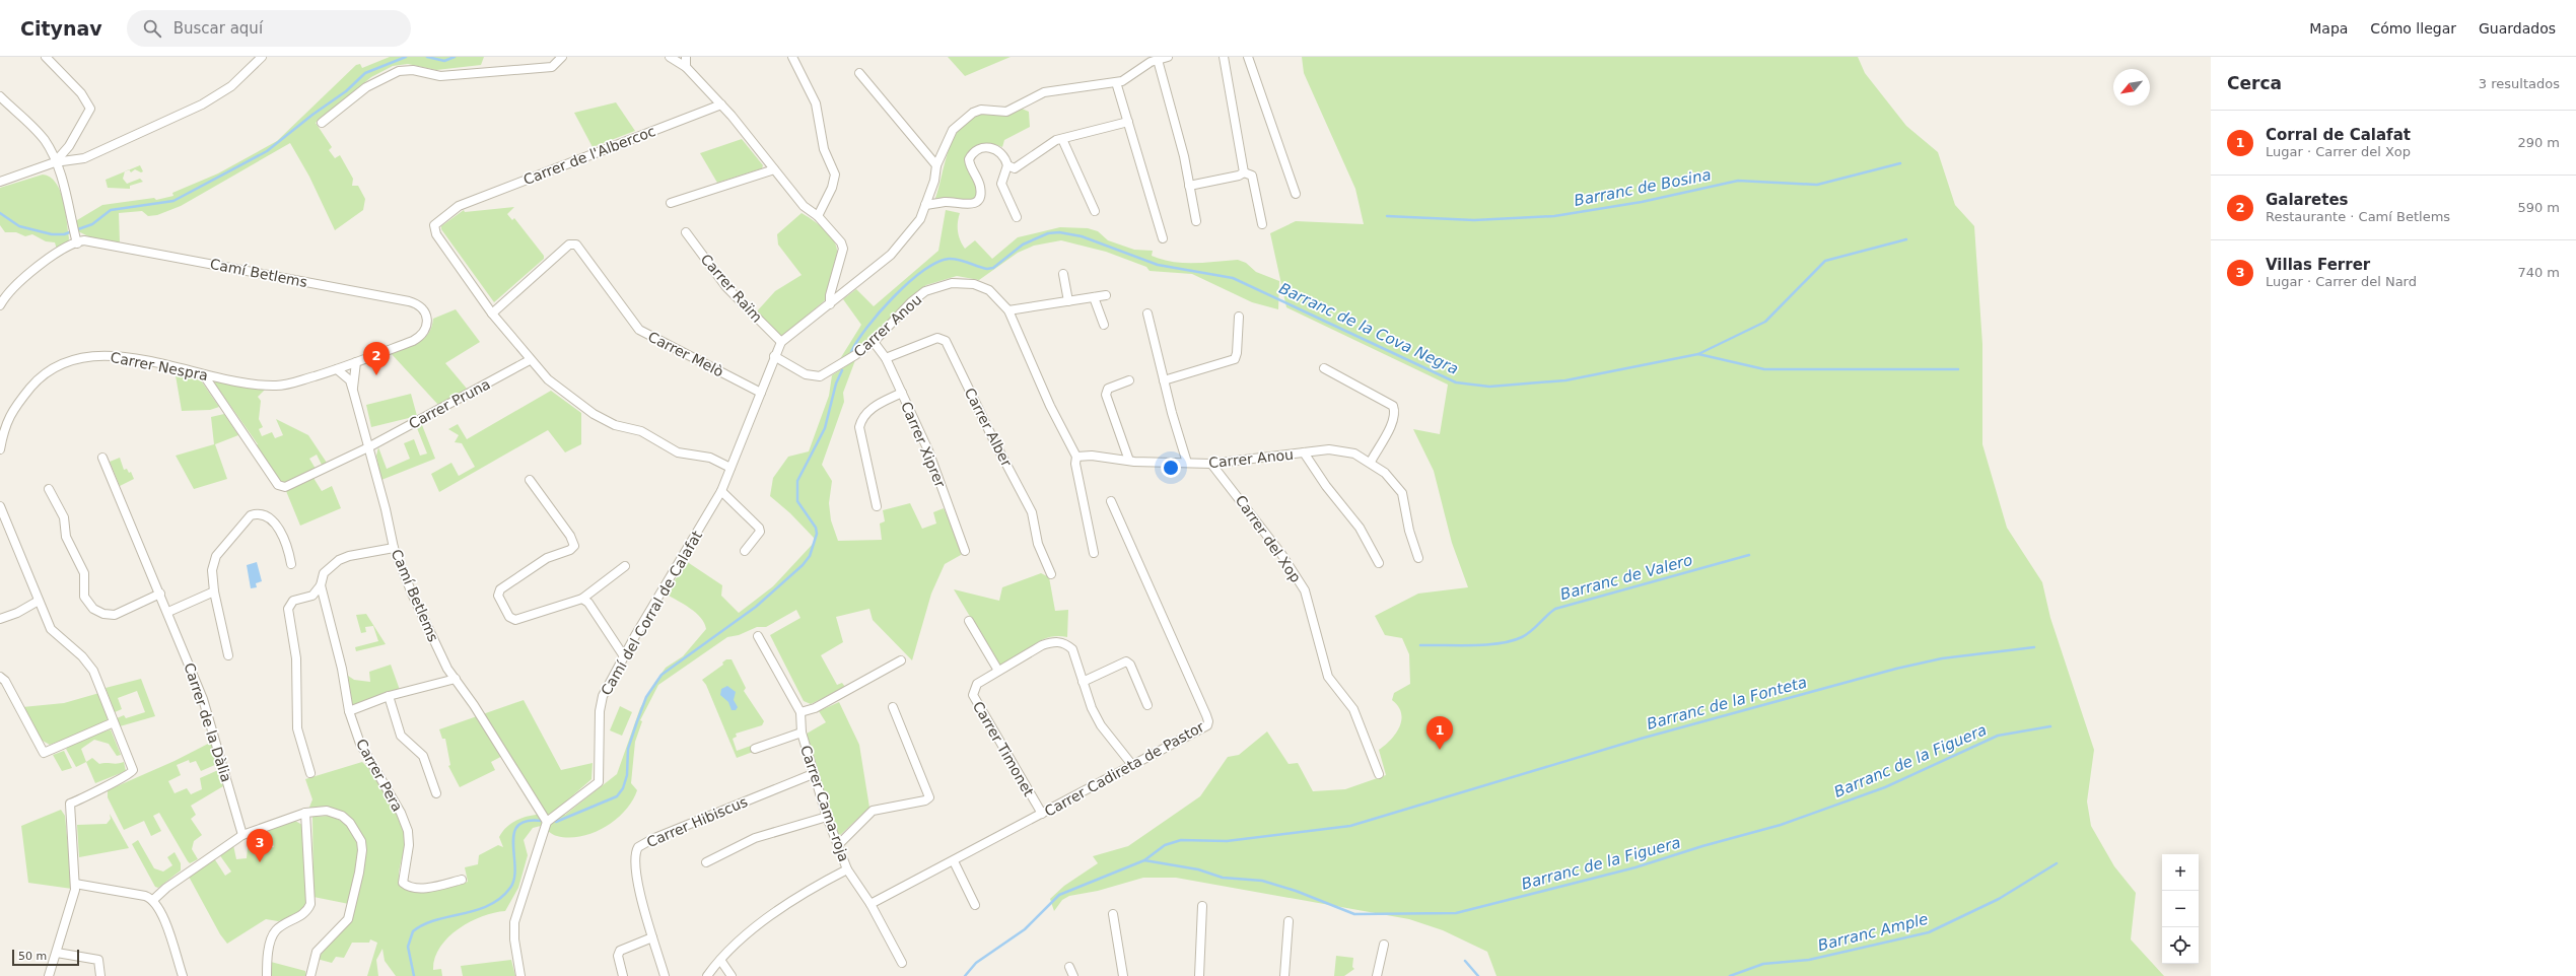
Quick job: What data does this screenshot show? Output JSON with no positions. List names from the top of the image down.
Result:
{
  "streets": {
    "street": [
      "Carrer de l'Albercoc",
      "Camí Betlems",
      "Carrer Raïm",
      "Carrer Anou",
      "Carrer Melò",
      "Carrer Nespra",
      "Carrer Pruna",
      "Carrer Alber",
      "Carrer Xiprer",
      "Carrer del Xop",
      "Camí del Corral de Calafat",
      "Carrer de la Dàlia",
      "Carrer Timonet",
      "Carrer Cadireta de Pastor",
      "Carrer Pera",
      "Carrer Cama-roja",
      "Carrer Hibiscus"
    ]
  },
  "crossings": [
    ["Carrer de l'Albercoc", "Carrer Melò"],
    ["Camí Betlems", "Carrer Nespra"],
    ["Camí Betlems", "Carrer Pruna"],
    ["Camí Betlems", "Camí del Corral de Calafat"],
    ["Carrer Raïm", "Camí del Corral de Calafat"],
    ["Carrer Anou", "Carrer Xiprer"],
    ["Carrer Anou", "Carrer del Xop"],
    ["Carrer Anou", "Camí del Corral de Calafat"],
    ["Carrer Melò", "Camí del Corral de Calafat"],
    ["Carrer Nespra", "Carrer Pruna"],
    ["Carrer Alber", "Carrer Xiprer"],
    ["Carrer Timonet", "Carrer Cadireta de Pastor"],
    ["Carrer Cama-roja", "Carrer Hibiscus"]
  ],
  "water": [
    "Barranc de Bosina",
    "Barranc de la Cova Negra",
    "Barranc de Valero",
    "Barranc de la Fonteta",
    "Barranc de la Figuera",
    "Barranc Ample"
  ],
  "scale_bar": "50 m",
  "north": "bottom left",
  "page": {
    "header": "Citynav",
    "search": "Buscar aquí",
    "nav": ["Mapa", "Cómo llegar", "Guardados"],
    "heading": ["Cerca", "3 resultados"],
    "list": [
      {
        "mark": "1",
        "name": "Corral de Calafat",
        "note": "Lugar · Carrer del Xop",
        "value": "290 m"
      },
      {
        "mark": "2",
        "name": "Galaretes",
        "note": "Restaurante · Camí Betlems",
        "value": "590 m"
      },
      {
        "mark": "3",
        "name": "Villas Ferrer",
        "note": "Lugar · Carrer del Nard",
        "value": "740 m"
      }
    ],
    "pins": ["2", "1", "3"],
    "map_buttons": ["+", "−"],
    "scale": "50 m"
  }
}
